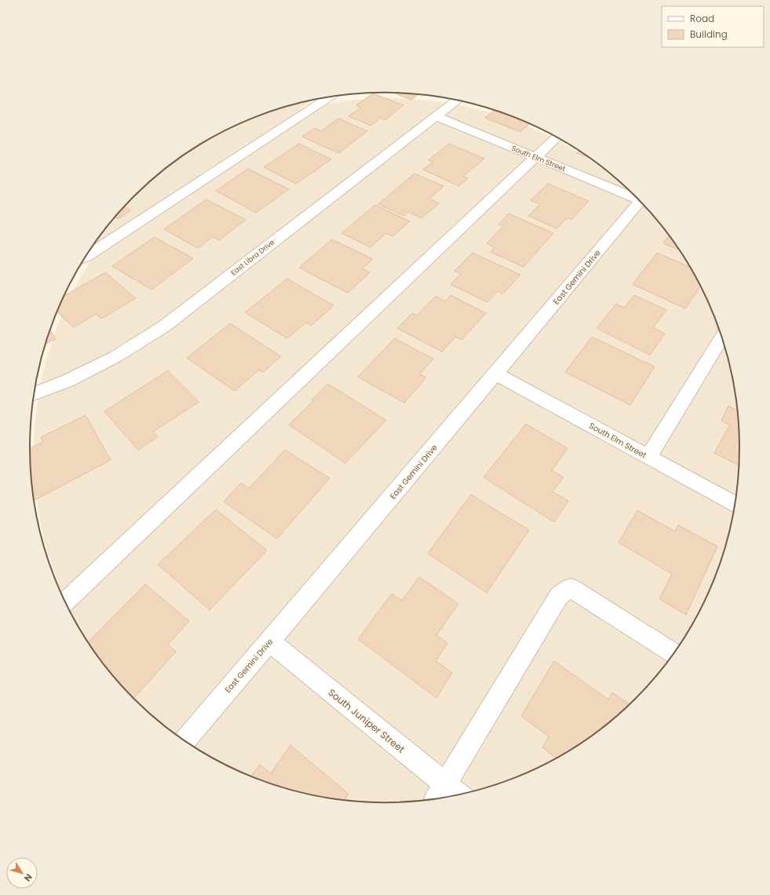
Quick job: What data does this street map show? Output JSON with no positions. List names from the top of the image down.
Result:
{
  "streets": {
    "street": [
      "South Elm Street",
      "East Libra Drive",
      "East Gemini Drive",
      "South Juniper Street"
    ]
  },
  "crossings": [
    ["South Elm Street", "East Libra Drive"],
    ["South Elm Street", "East Gemini Drive"],
    ["East Gemini Drive", "South Juniper Street"]
  ],
  "legend": ["Road", "Building"],
  "north": "bottom right"
}
